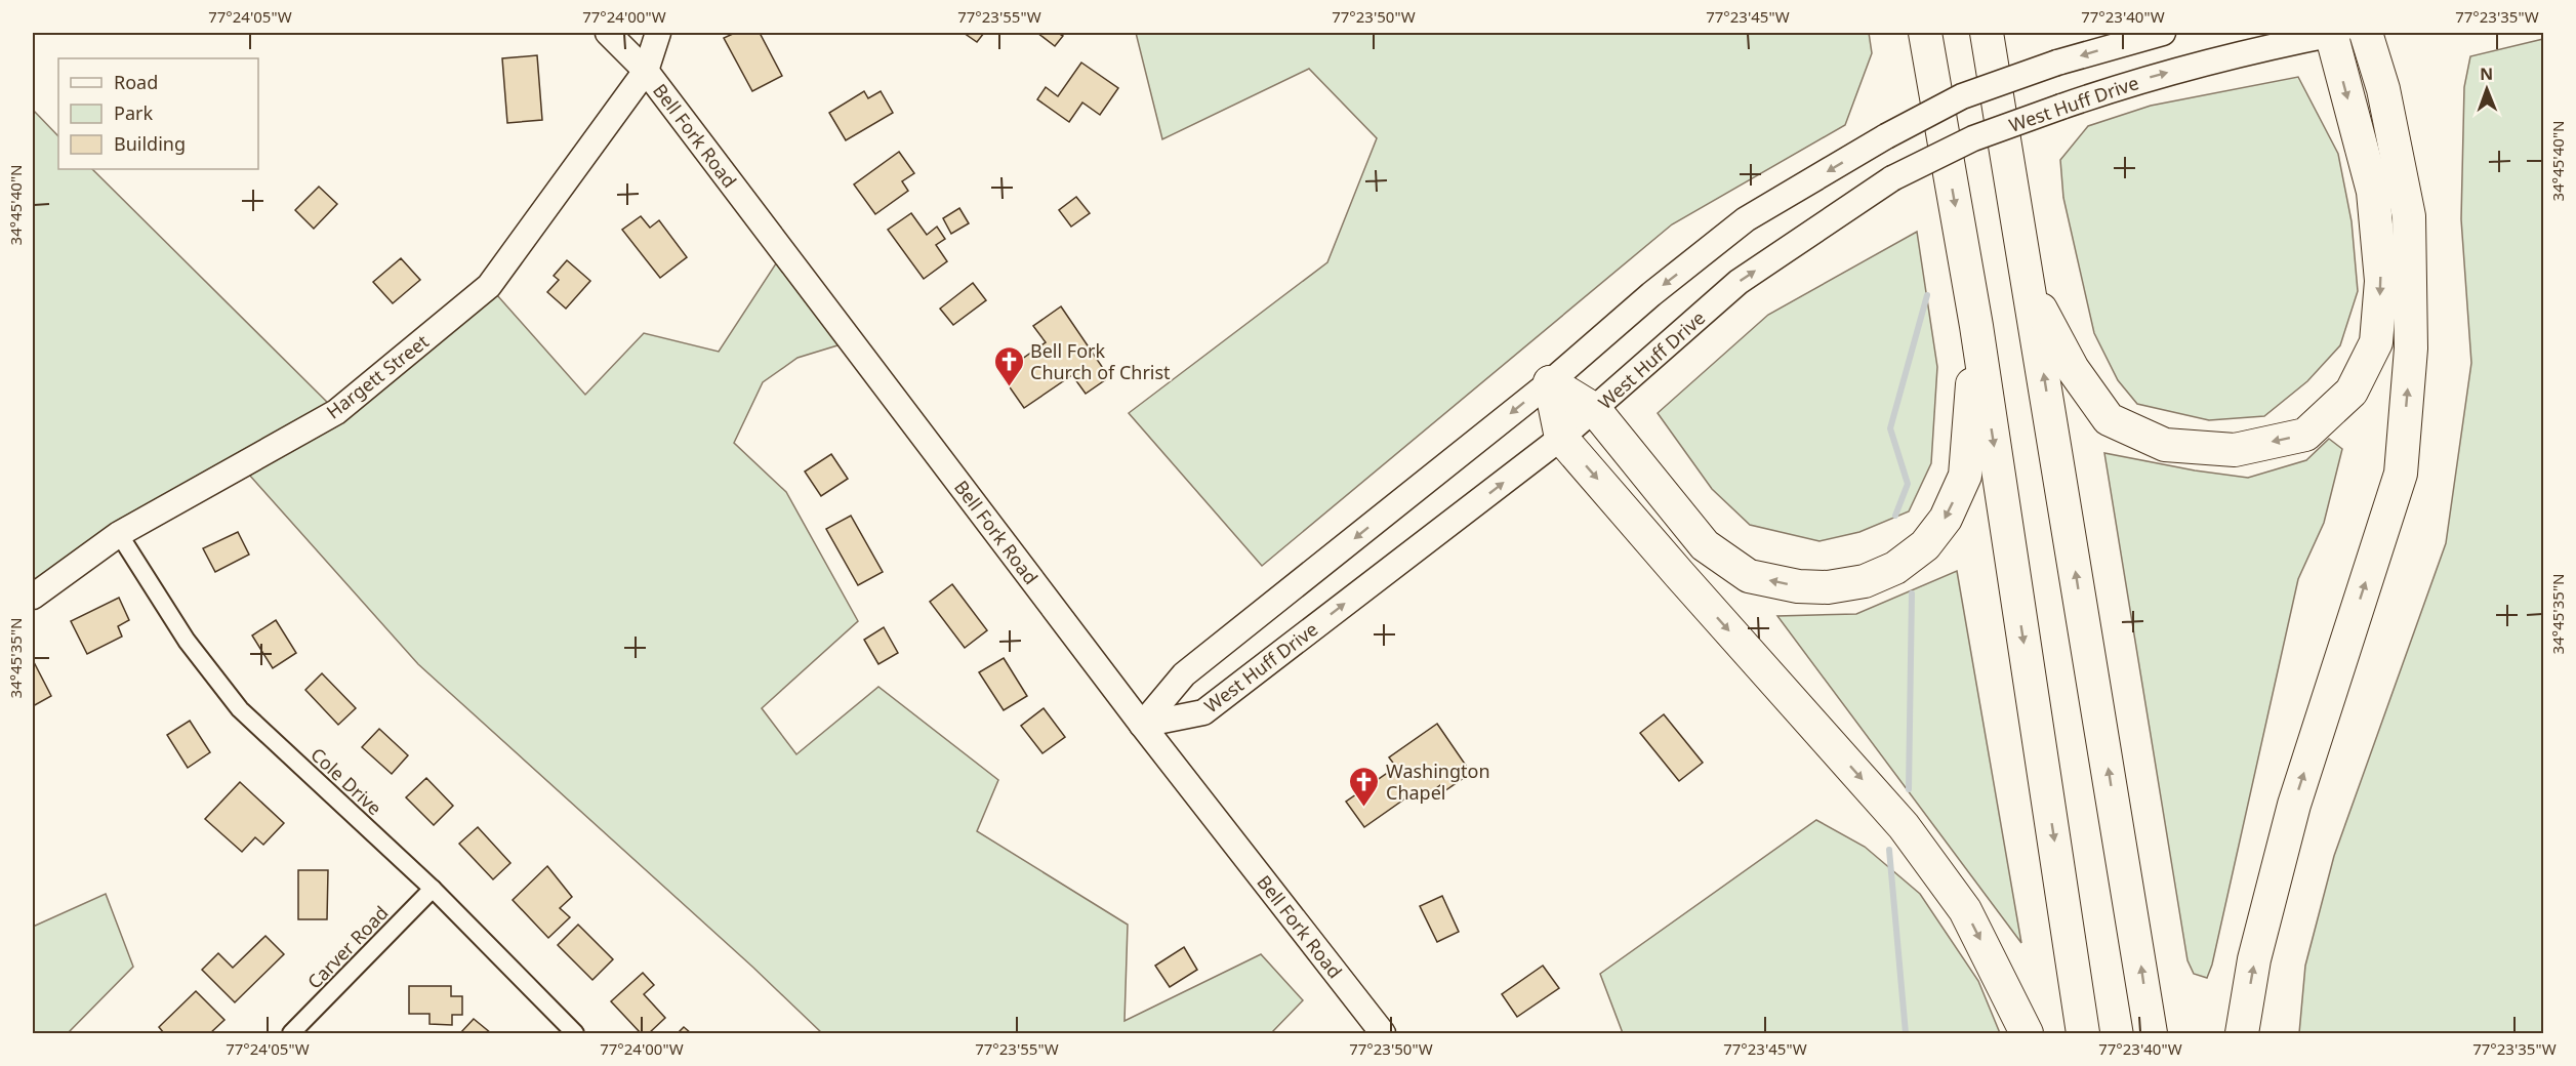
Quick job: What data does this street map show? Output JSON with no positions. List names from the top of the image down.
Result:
{
  "streets": {
    "main road": ["West Huff Drive", "Bell Fork Road", "Hargett Street"],
    "street": ["Cole Drive", "Carver Road"]
  },
  "crossings": [
    ["West Huff Drive", "Bell Fork Road"],
    ["Bell Fork Road", "Hargett Street"],
    ["Hargett Street", "Cole Drive"],
    ["Cole Drive", "Carver Road"]
  ],
  "places": {
    "church": ["Bell Fork Church of Christ", "Washington Chapel"]
  },
  "legend": ["Road", "Park", "Building"],
  "north": "top",
  "coordinates": [
    "77°24'05\"W",
    "77°24'00\"W",
    "77°23'55\"W",
    "77°23'50\"W",
    "77°23'45\"W",
    "77°23'40\"W",
    "77°23'35\"W",
    "34°45'40\"N",
    "34°45'35\"N"
  ]
}
